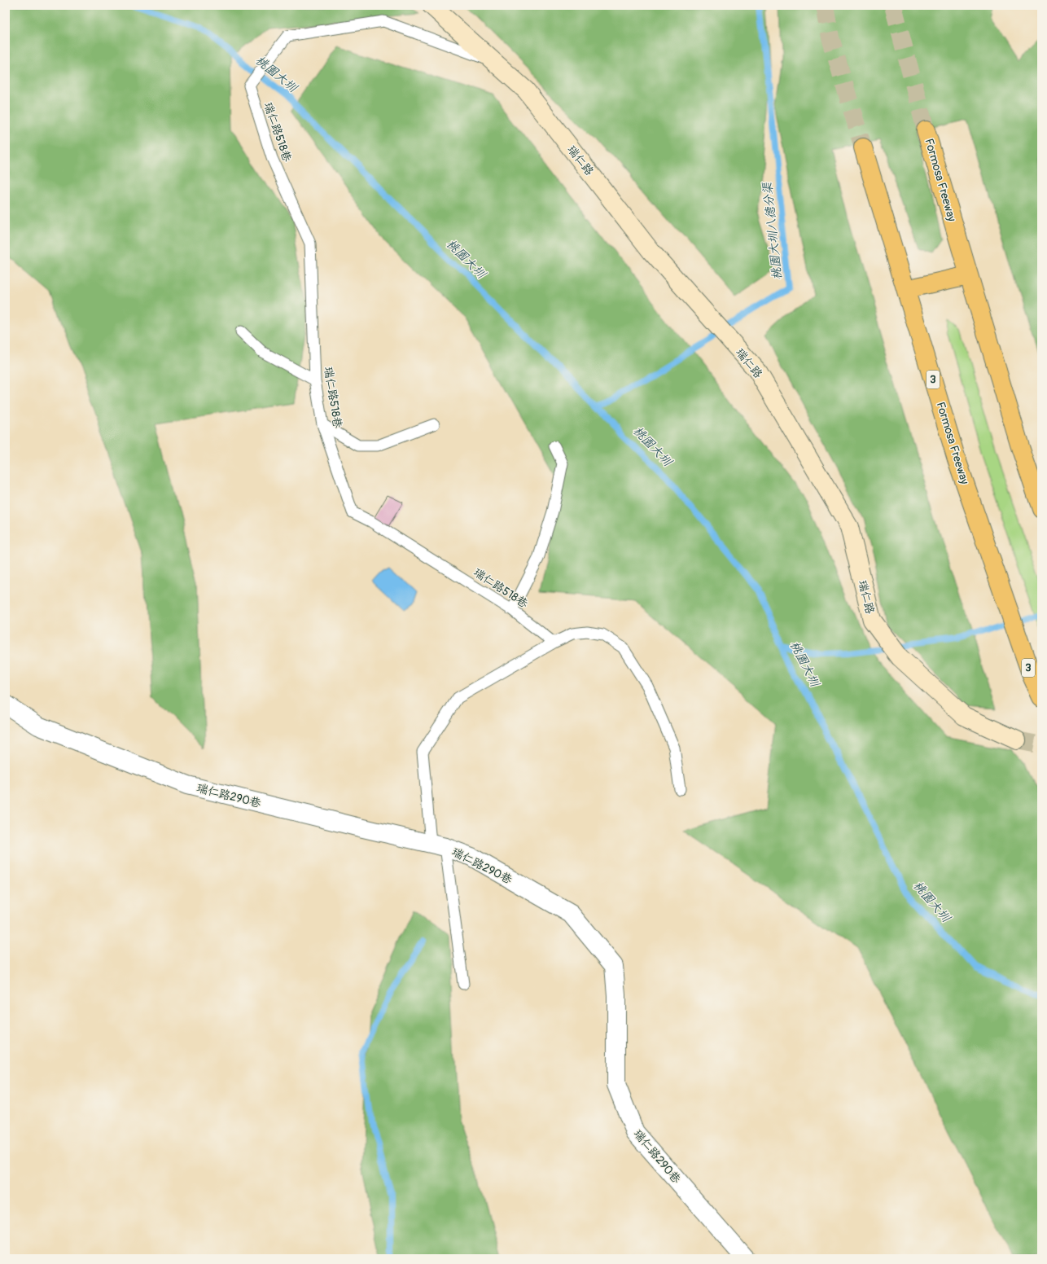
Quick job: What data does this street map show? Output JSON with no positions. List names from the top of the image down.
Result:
{
  "streets": {
    "highway": ["Formosa Freeway", "3"],
    "street": ["瑞仁路", "瑞仁路290巷"],
    "lane": ["瑞仁路518巷"]
  },
  "crossings": [
    ["瑞仁路518巷", "瑞仁路"]
  ],
  "water": ["桃園大圳", "桃園大圳八德分渠"]
}
